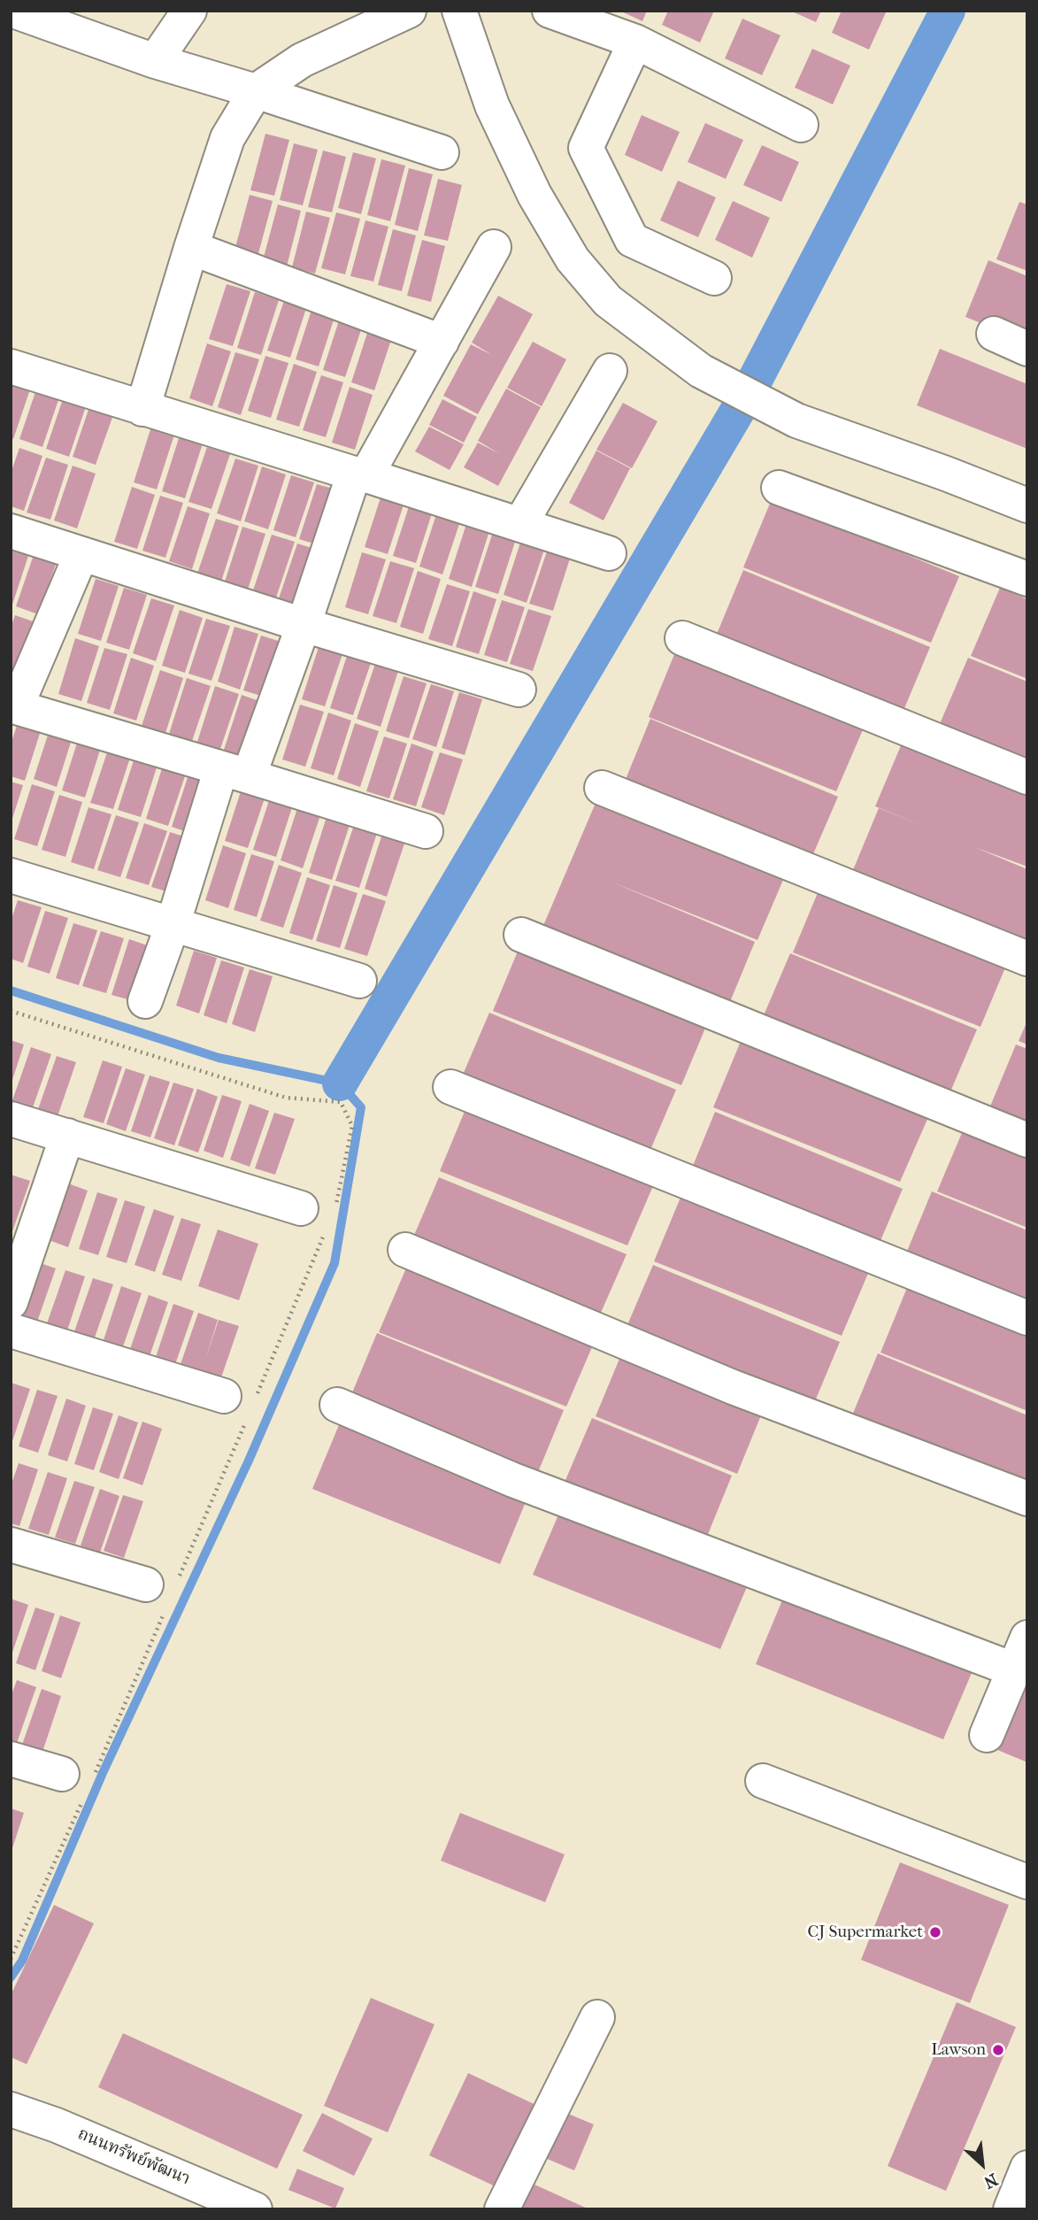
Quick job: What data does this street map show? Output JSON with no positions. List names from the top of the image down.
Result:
{
  "streets": {
    "street": ["ถนนทรัพย์พัฒนา"]
  },
  "places": ["CJ Supermarket", "Lawson"],
  "north": "bottom right"
}
